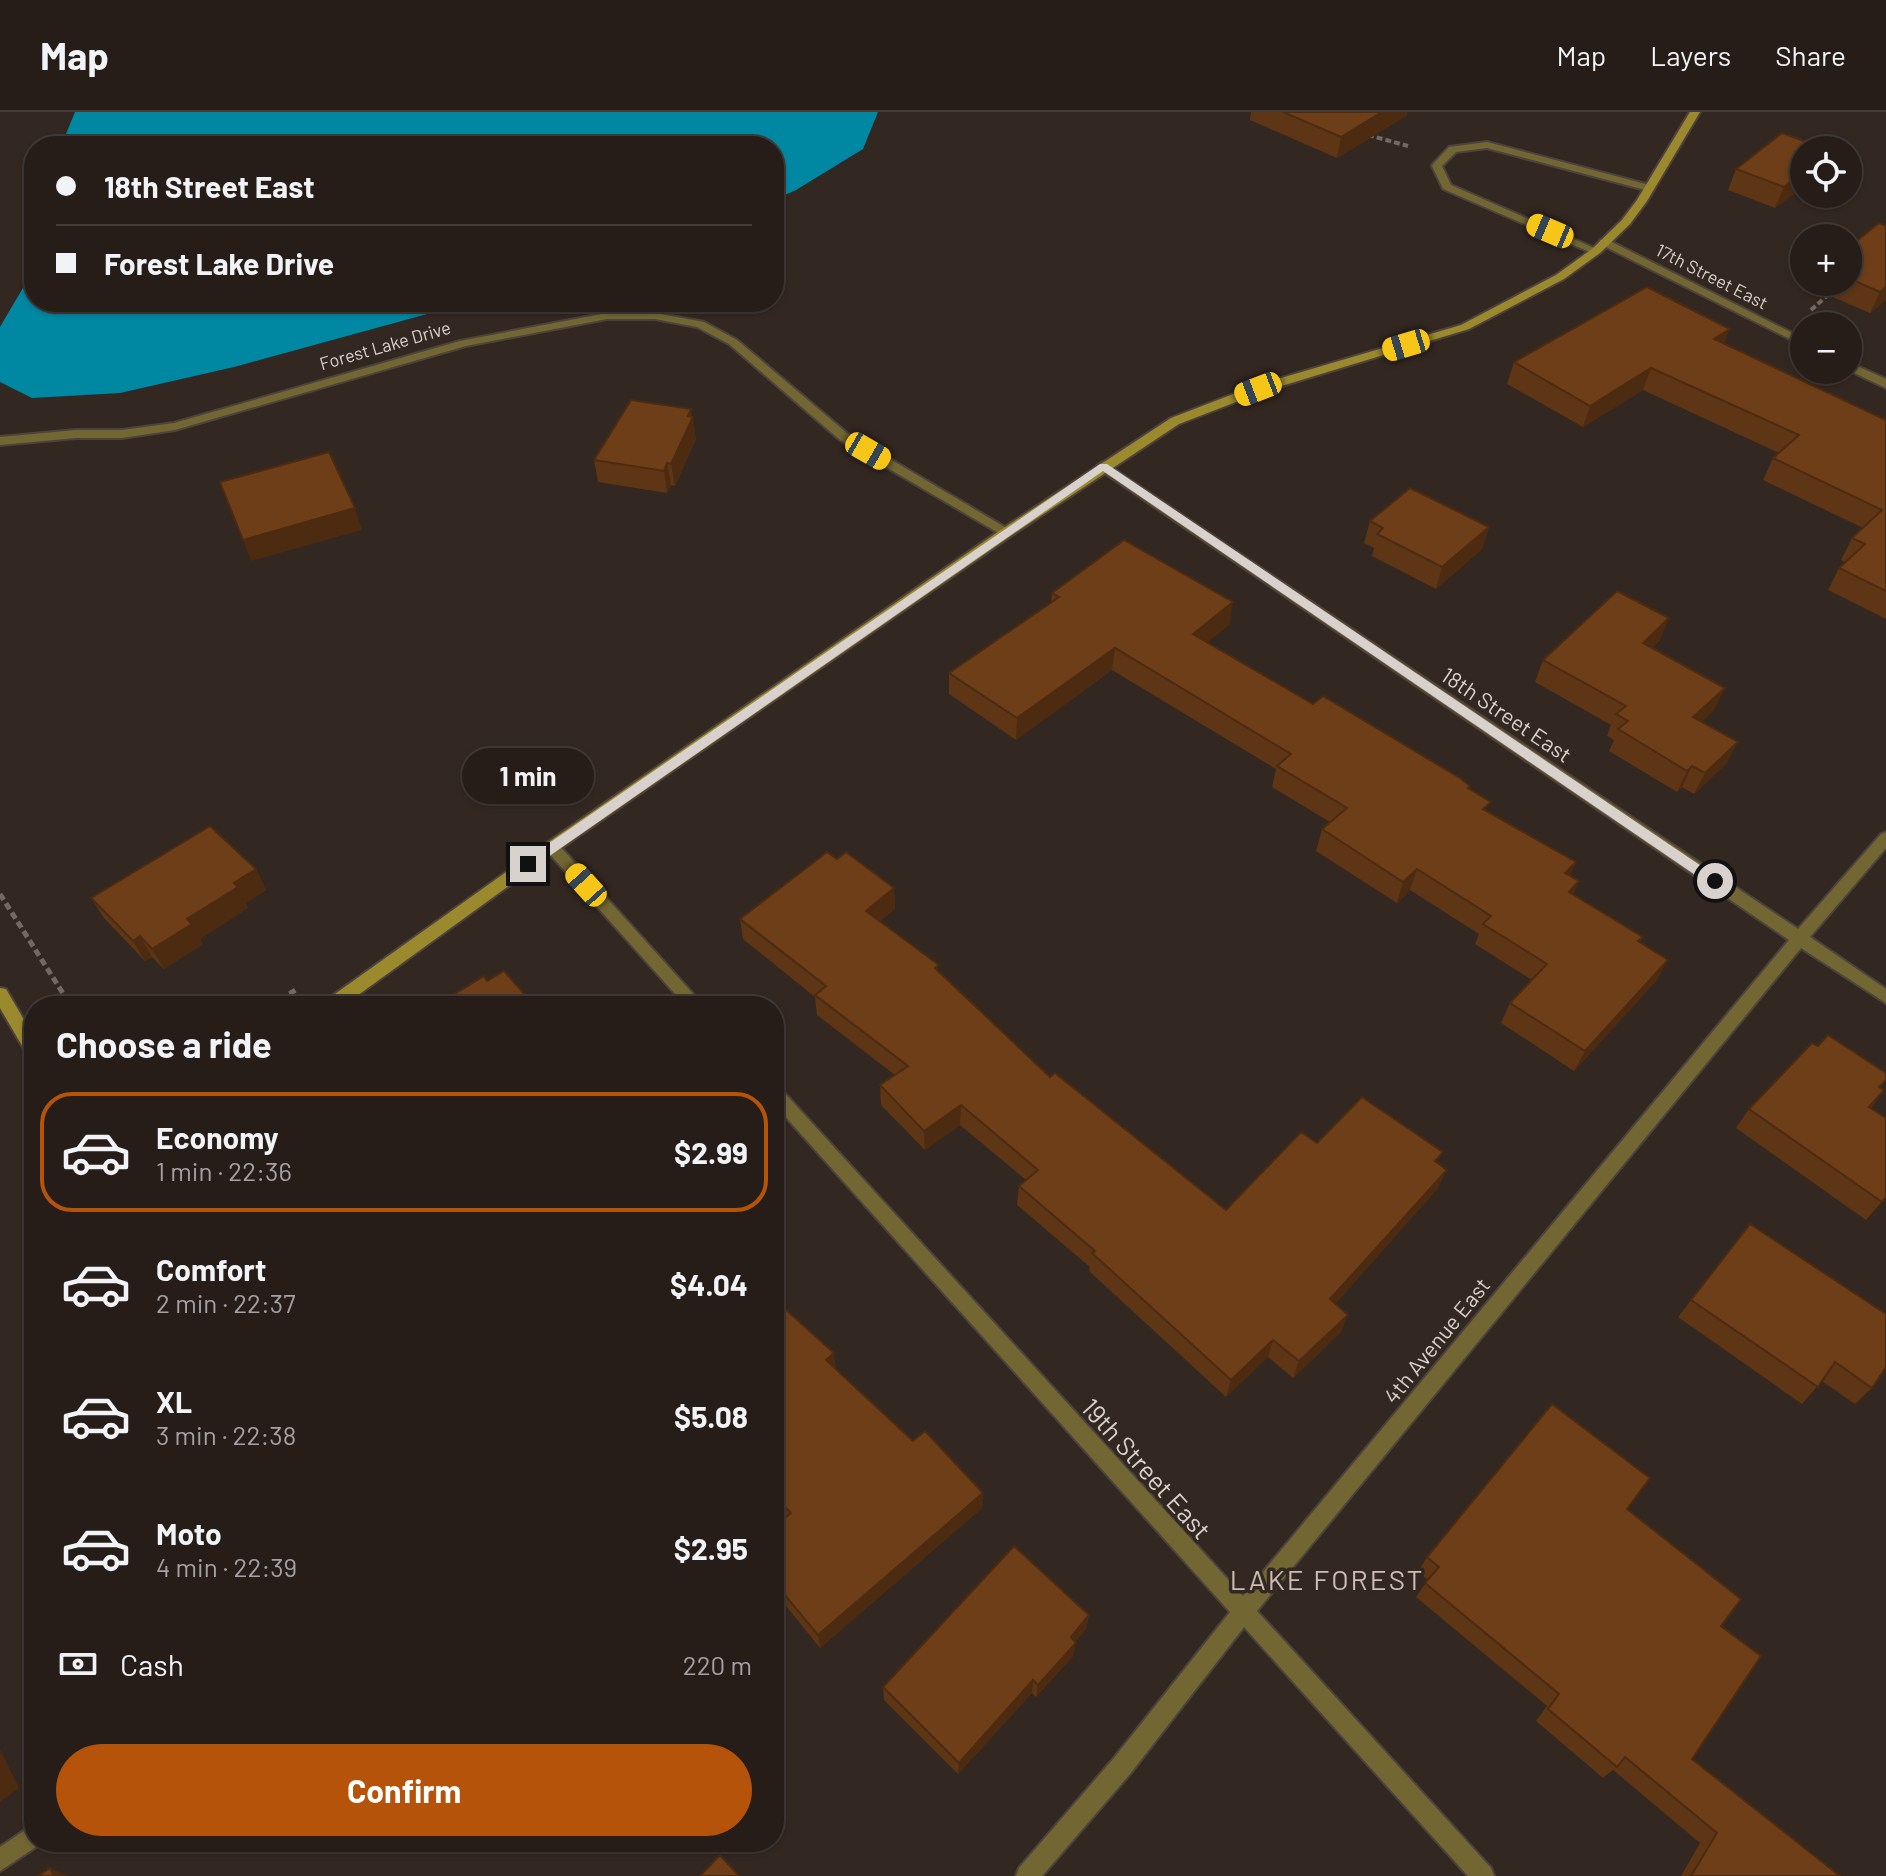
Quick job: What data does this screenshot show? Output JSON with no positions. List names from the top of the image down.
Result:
{
  "streets": {
    "street": [
      "17th Street East",
      "Forest Lake Drive",
      "18th Street East",
      "4th Avenue East",
      "19th Street East"
    ]
  },
  "crossings": [
    ["18th Street East", "4th Avenue East"],
    ["4th Avenue East", "19th Street East"]
  ],
  "districts": ["LAKE FOREST"],
  "page": {
    "header": "Map",
    "nav": ["Map", "Layers", "Share"],
    "map_buttons": ["+", "−"],
    "banner": ["18th Street East", "Forest Lake Drive"],
    "bubble": "1 min",
    "heading": "Choose a ride",
    "list": [
      {
        "name": "Economy",
        "note": "1 min · 22:36",
        "value": "$2.99"
      },
      {
        "name": "Comfort",
        "note": "2 min · 22:37",
        "value": "$4.04"
      },
      {
        "name": "XL",
        "note": "3 min · 22:38",
        "value": "$5.08"
      },
      {
        "name": "Moto",
        "note": "4 min · 22:39",
        "value": "$2.95"
      }
    ],
    "pay": ["Cash", "220 m"],
    "buttons": "Confirm"
  }
}
